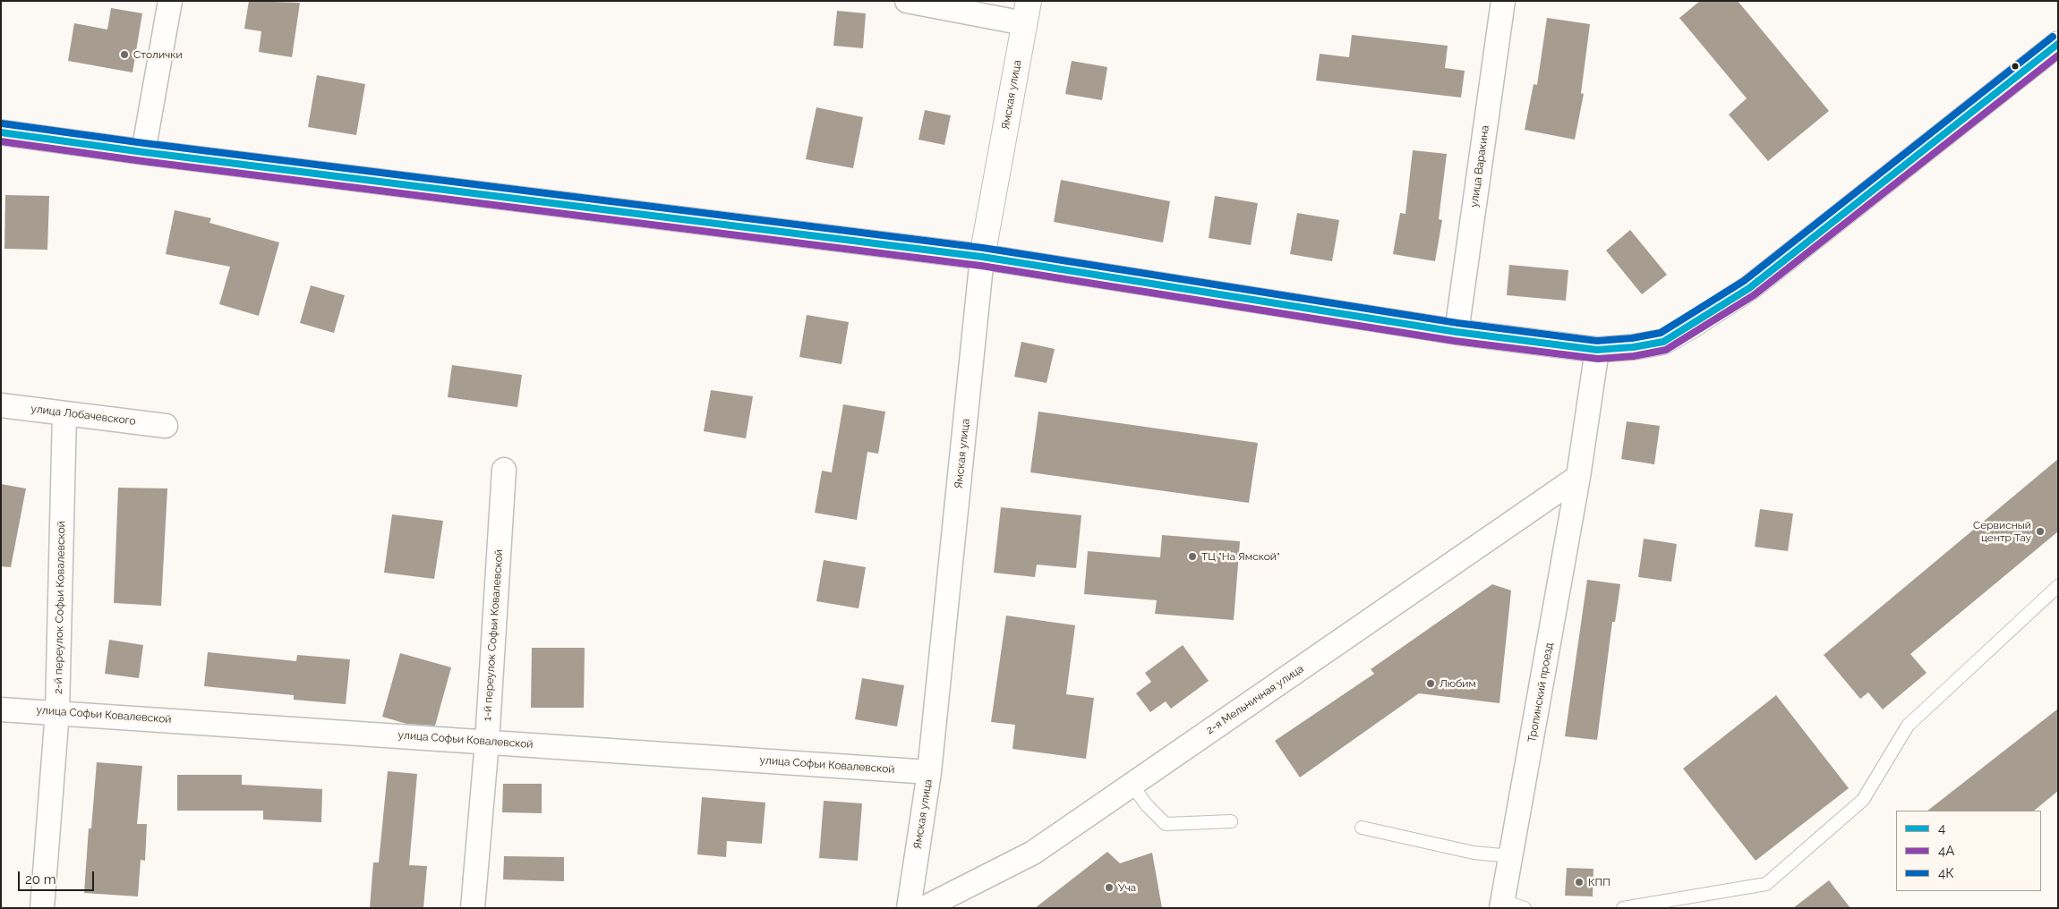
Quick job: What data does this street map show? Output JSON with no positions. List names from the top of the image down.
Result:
{
  "streets": {
    "street": [
      "Ямская улица",
      "улица Варакина",
      "улица Лобачевского",
      "2-й переулок Софьи Ковалевской",
      "1-й переулок Софьи Ковалевской",
      "Тропинский проезд",
      "2-я Мельничная улица",
      "улица Софьи Ковалевской"
    ]
  },
  "crossings": [
    ["Ямская улица", "улица Софьи Ковалевской"],
    ["улица Лобачевского", "2-й переулок Софьи Ковалевской"],
    ["2-й переулок Софьи Ковалевской", "улица Софьи Ковалевской"],
    ["1-й переулок Софьи Ковалевской", "улица Софьи Ковалевской"],
    ["Тропинский проезд", "2-я Мельничная улица"]
  ],
  "places": [
    "Столички",
    "Сервисный центр Тау",
    "ТЦ \"На Ямской\"",
    "Любим",
    "КПП",
    "Уча"
  ],
  "lines": ["transit line 4К", "transit line 4", "transit line 4А"],
  "legend": ["4", "4А", "4К"],
  "scale_bar": "20 m"
}
